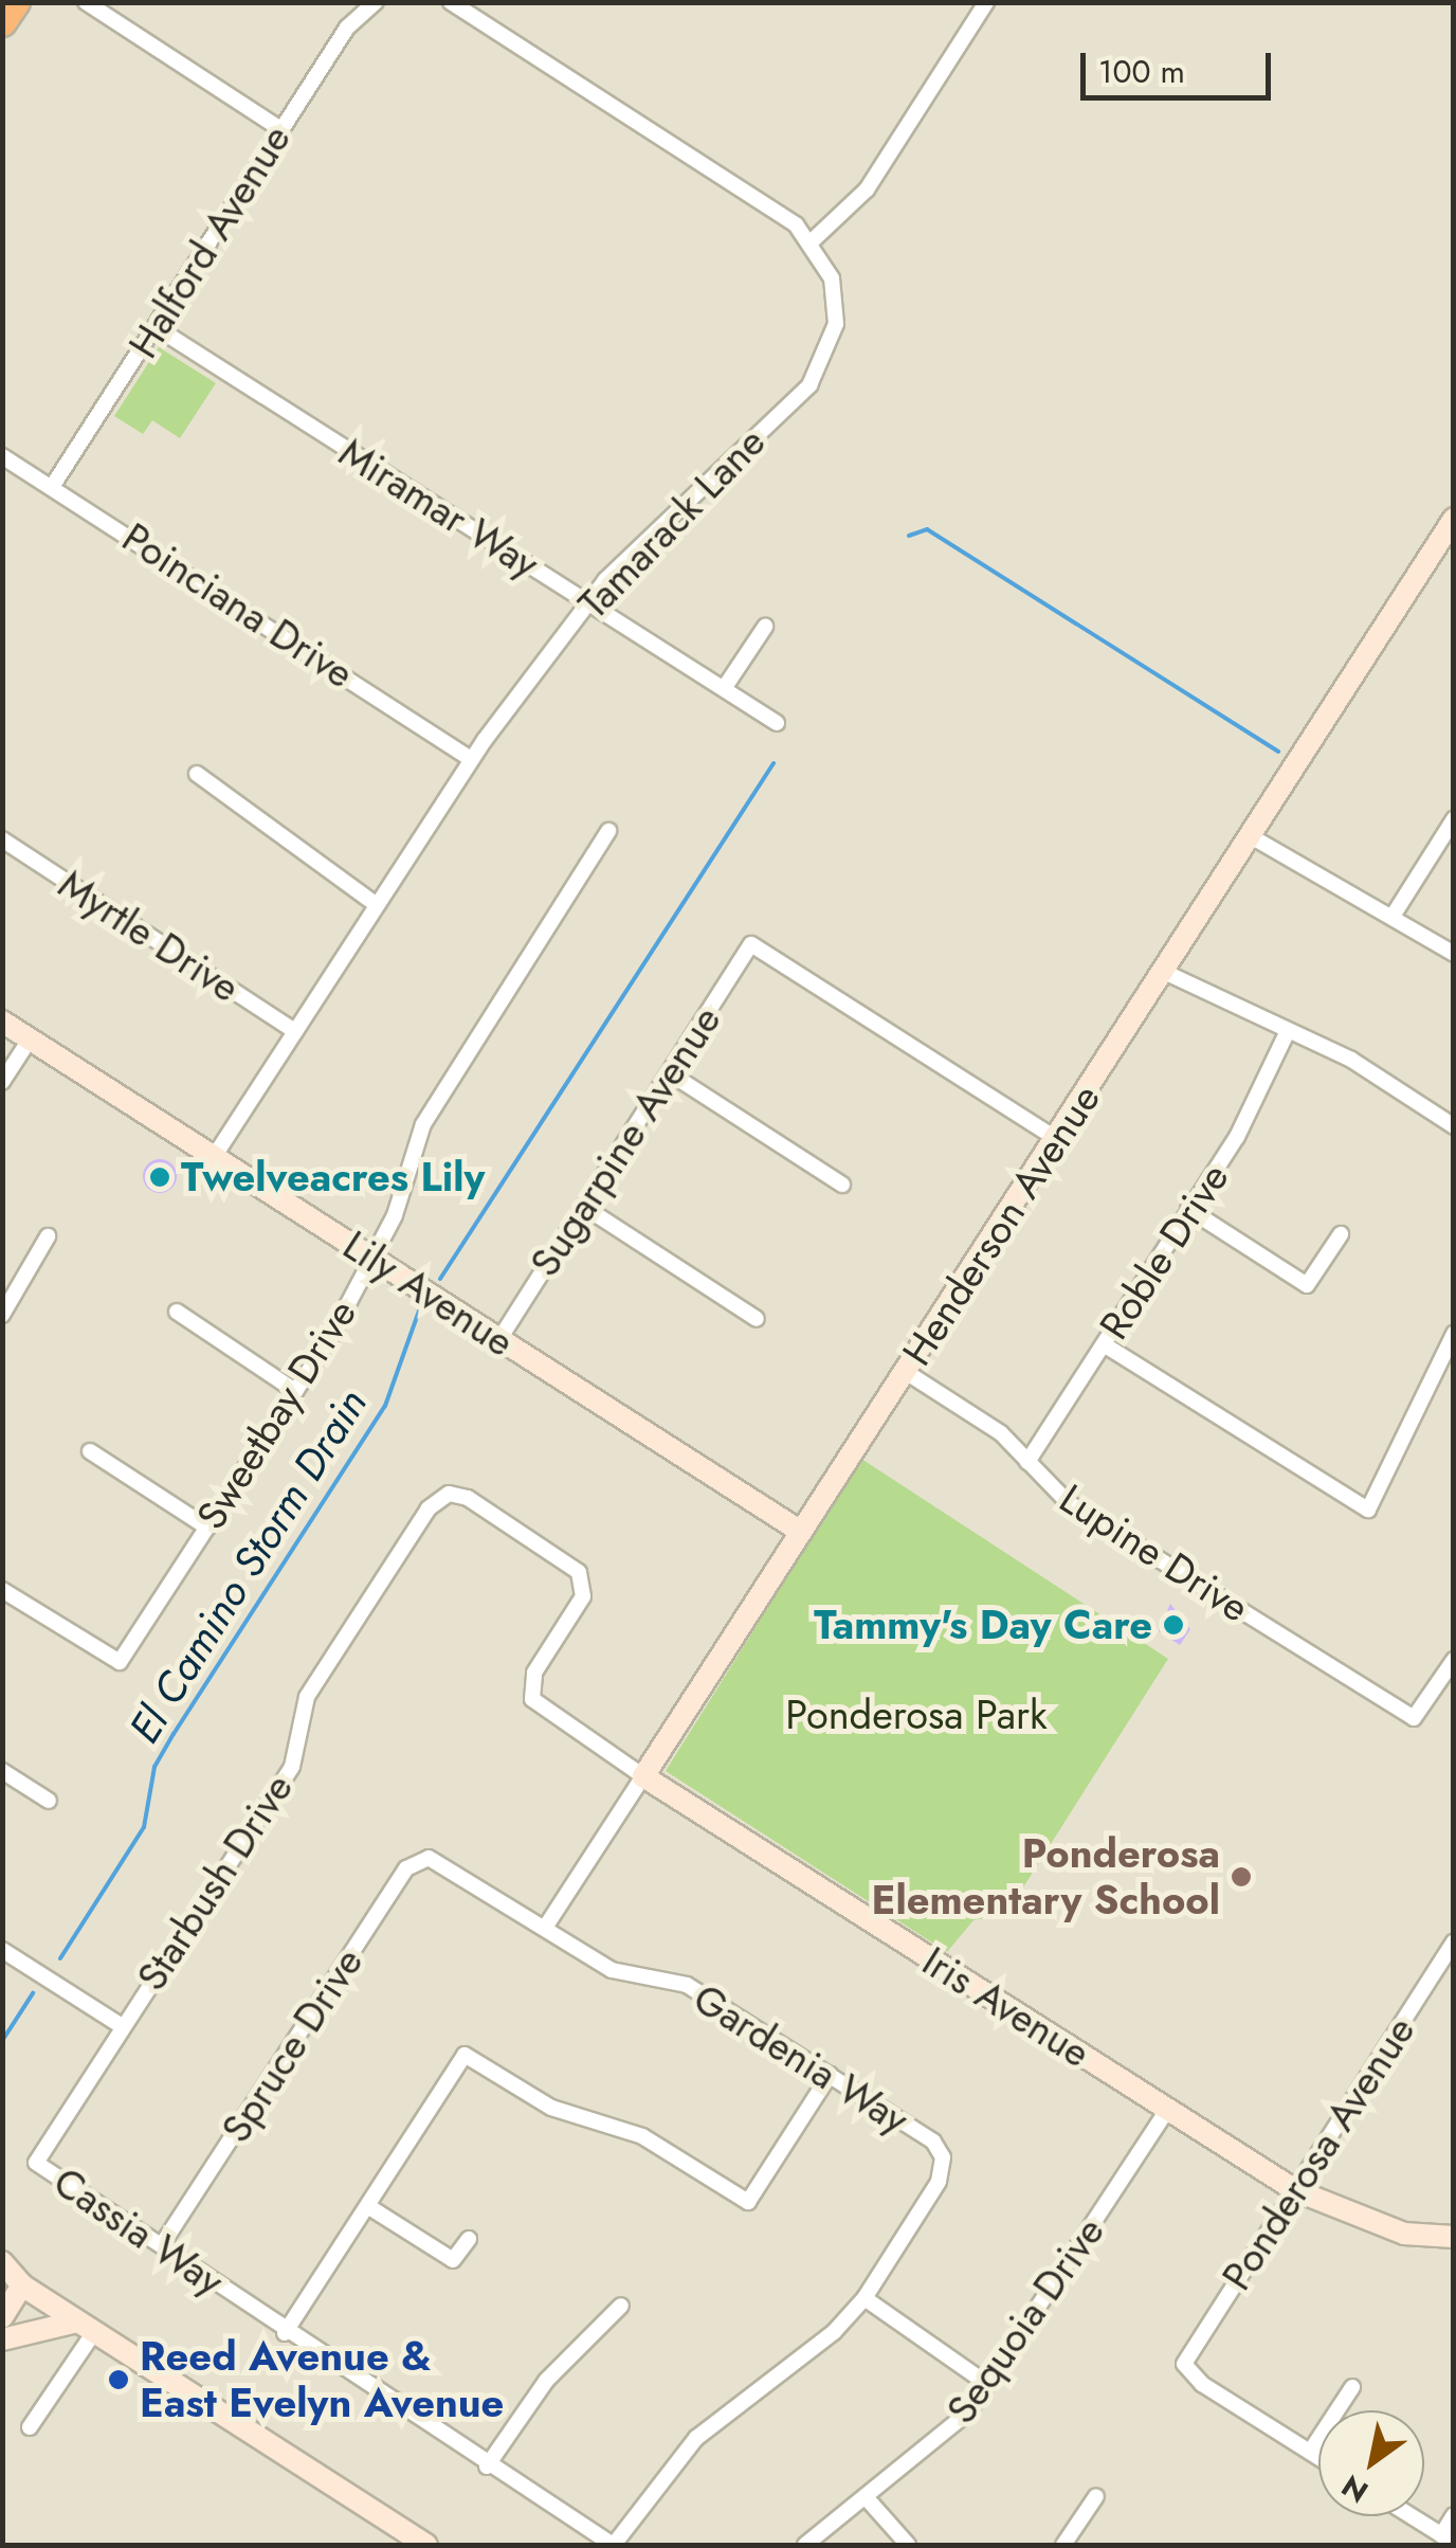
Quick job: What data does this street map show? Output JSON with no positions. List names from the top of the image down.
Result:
{
  "streets": {
    "street": [
      "Halford Avenue",
      "Miramar Way",
      "Tamarack Lane",
      "Poinciana Drive",
      "Myrtle Drive",
      "Sugarpine Avenue",
      "Henderson Avenue",
      "Roble Drive",
      "Lily Avenue",
      "Sweetbay Drive",
      "Lupine Drive",
      "Starbush Drive",
      "Iris Avenue",
      "Spruce Drive",
      "Gardenia Way",
      "Ponderosa Avenue",
      "Cassia Way",
      "Sequoia Drive"
    ]
  },
  "crossings": [
    ["Halford Avenue", "Miramar Way"],
    ["Halford Avenue", "Poinciana Drive"],
    ["Miramar Way", "Tamarack Lane"],
    ["Tamarack Lane", "Poinciana Drive"],
    ["Tamarack Lane", "Myrtle Drive"],
    ["Tamarack Lane", "Lily Avenue"],
    ["Sugarpine Avenue", "Henderson Avenue"],
    ["Sugarpine Avenue", "Lily Avenue"],
    ["Henderson Avenue", "Lily Avenue"],
    ["Henderson Avenue", "Lupine Drive"],
    ["Henderson Avenue", "Iris Avenue"],
    ["Henderson Avenue", "Gardenia Way"],
    ["Roble Drive", "Lupine Drive"],
    ["Lily Avenue", "Sweetbay Drive"],
    ["Starbush Drive", "Iris Avenue"],
    ["Starbush Drive", "Cassia Way"],
    ["Iris Avenue", "Ponderosa Avenue"],
    ["Iris Avenue", "Sequoia Drive"],
    ["Spruce Drive", "Gardenia Way"],
    ["Spruce Drive", "Cassia Way"]
  ],
  "water": ["El Camino Storm Drain"],
  "parks": ["Ponderosa Park"],
  "places": [
    "Twelveacres Lily",
    "Tammy's Day Care",
    "Ponderosa Elementary School",
    "Reed Avenue & East Evelyn Avenue"
  ],
  "scale_bar": "100 m",
  "north": "bottom left"
}
